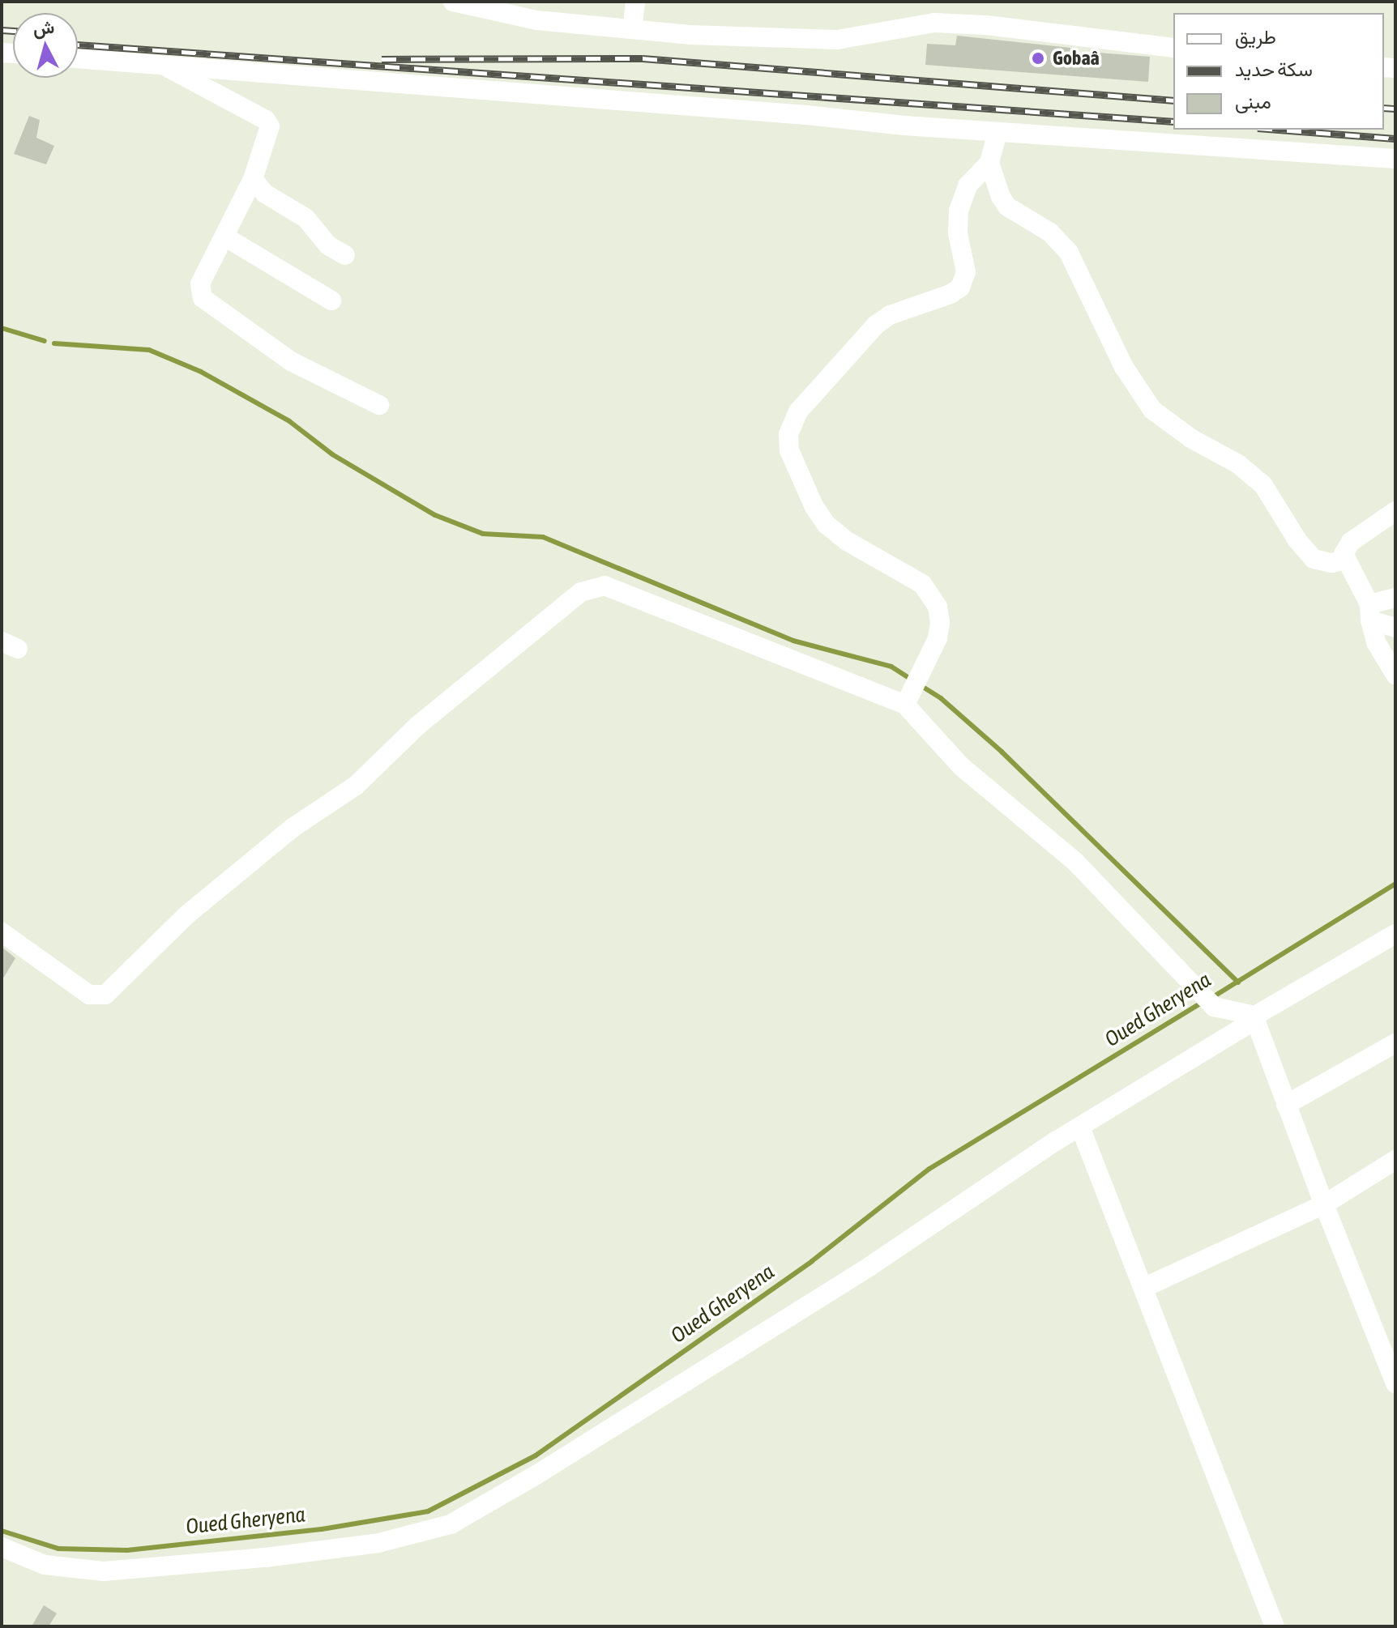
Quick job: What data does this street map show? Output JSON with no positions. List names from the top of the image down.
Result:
{
  "water": ["Oued Gheryena"],
  "places": ["Gobaâ"],
  "legend": ["طريق", "سكة حديد", "مبنى"],
  "north": "top"
}
